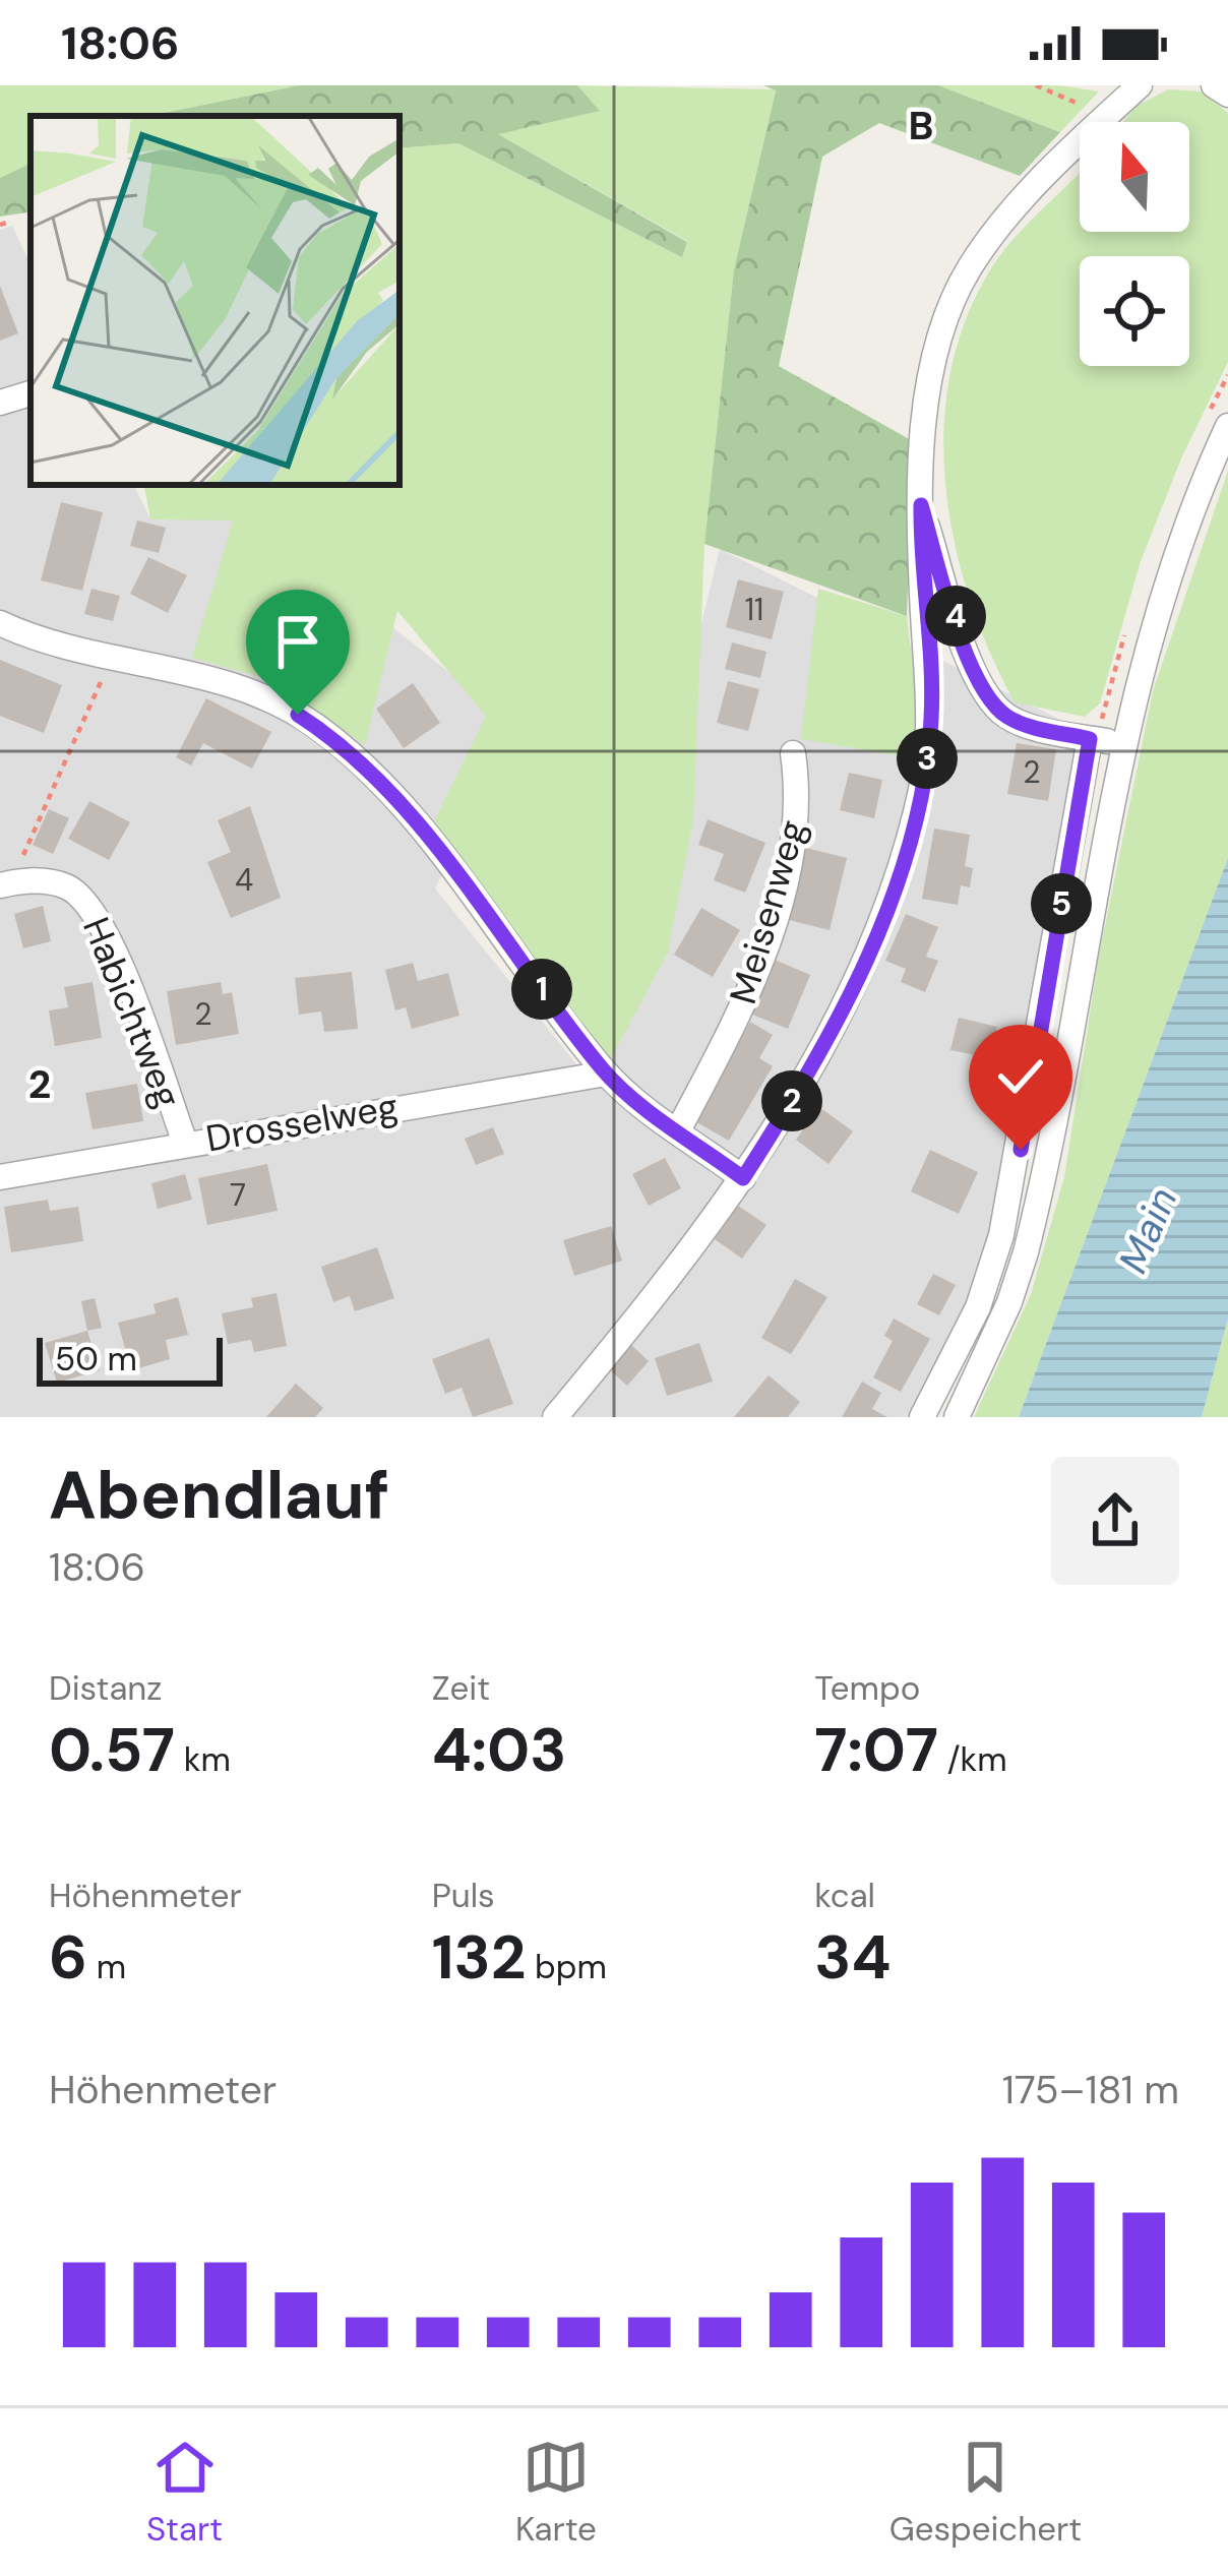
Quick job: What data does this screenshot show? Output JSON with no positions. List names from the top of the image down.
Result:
{
  "streets": {
    "street": ["Meisenweg", "Habichtweg", "Drosselweg"]
  },
  "crossings": [
    ["Habichtweg", "Drosselweg"]
  ],
  "water": ["Main"],
  "house_numbers": [
    "11",
    "2",
    "4",
    "2",
    "7"
  ],
  "scale_bar": "50 m",
  "north": "top",
  "page": {
    "status": "18:06",
    "pins": [
      "4",
      "3",
      "5",
      "1",
      "2"
    ],
    "scale": "50 m",
    "heading": ["Abendlauf", "18:06"],
    "stats": [
      ["Distanz", "0.57 km"],
      ["Zeit", "4:03"],
      ["Tempo", "7:07 /km"],
      ["Höhenmeter", "6 m"],
      ["Puls", "132 bpm"],
      ["kcal", "34"]
    ],
    "chart": ["Höhenmeter", "175–181 m"],
    "tabs": ["Start", "Karte", "Gespeichert"]
  },
  "grid": {
    "columns": ["B"],
    "rows": ["2"]
  }
}
